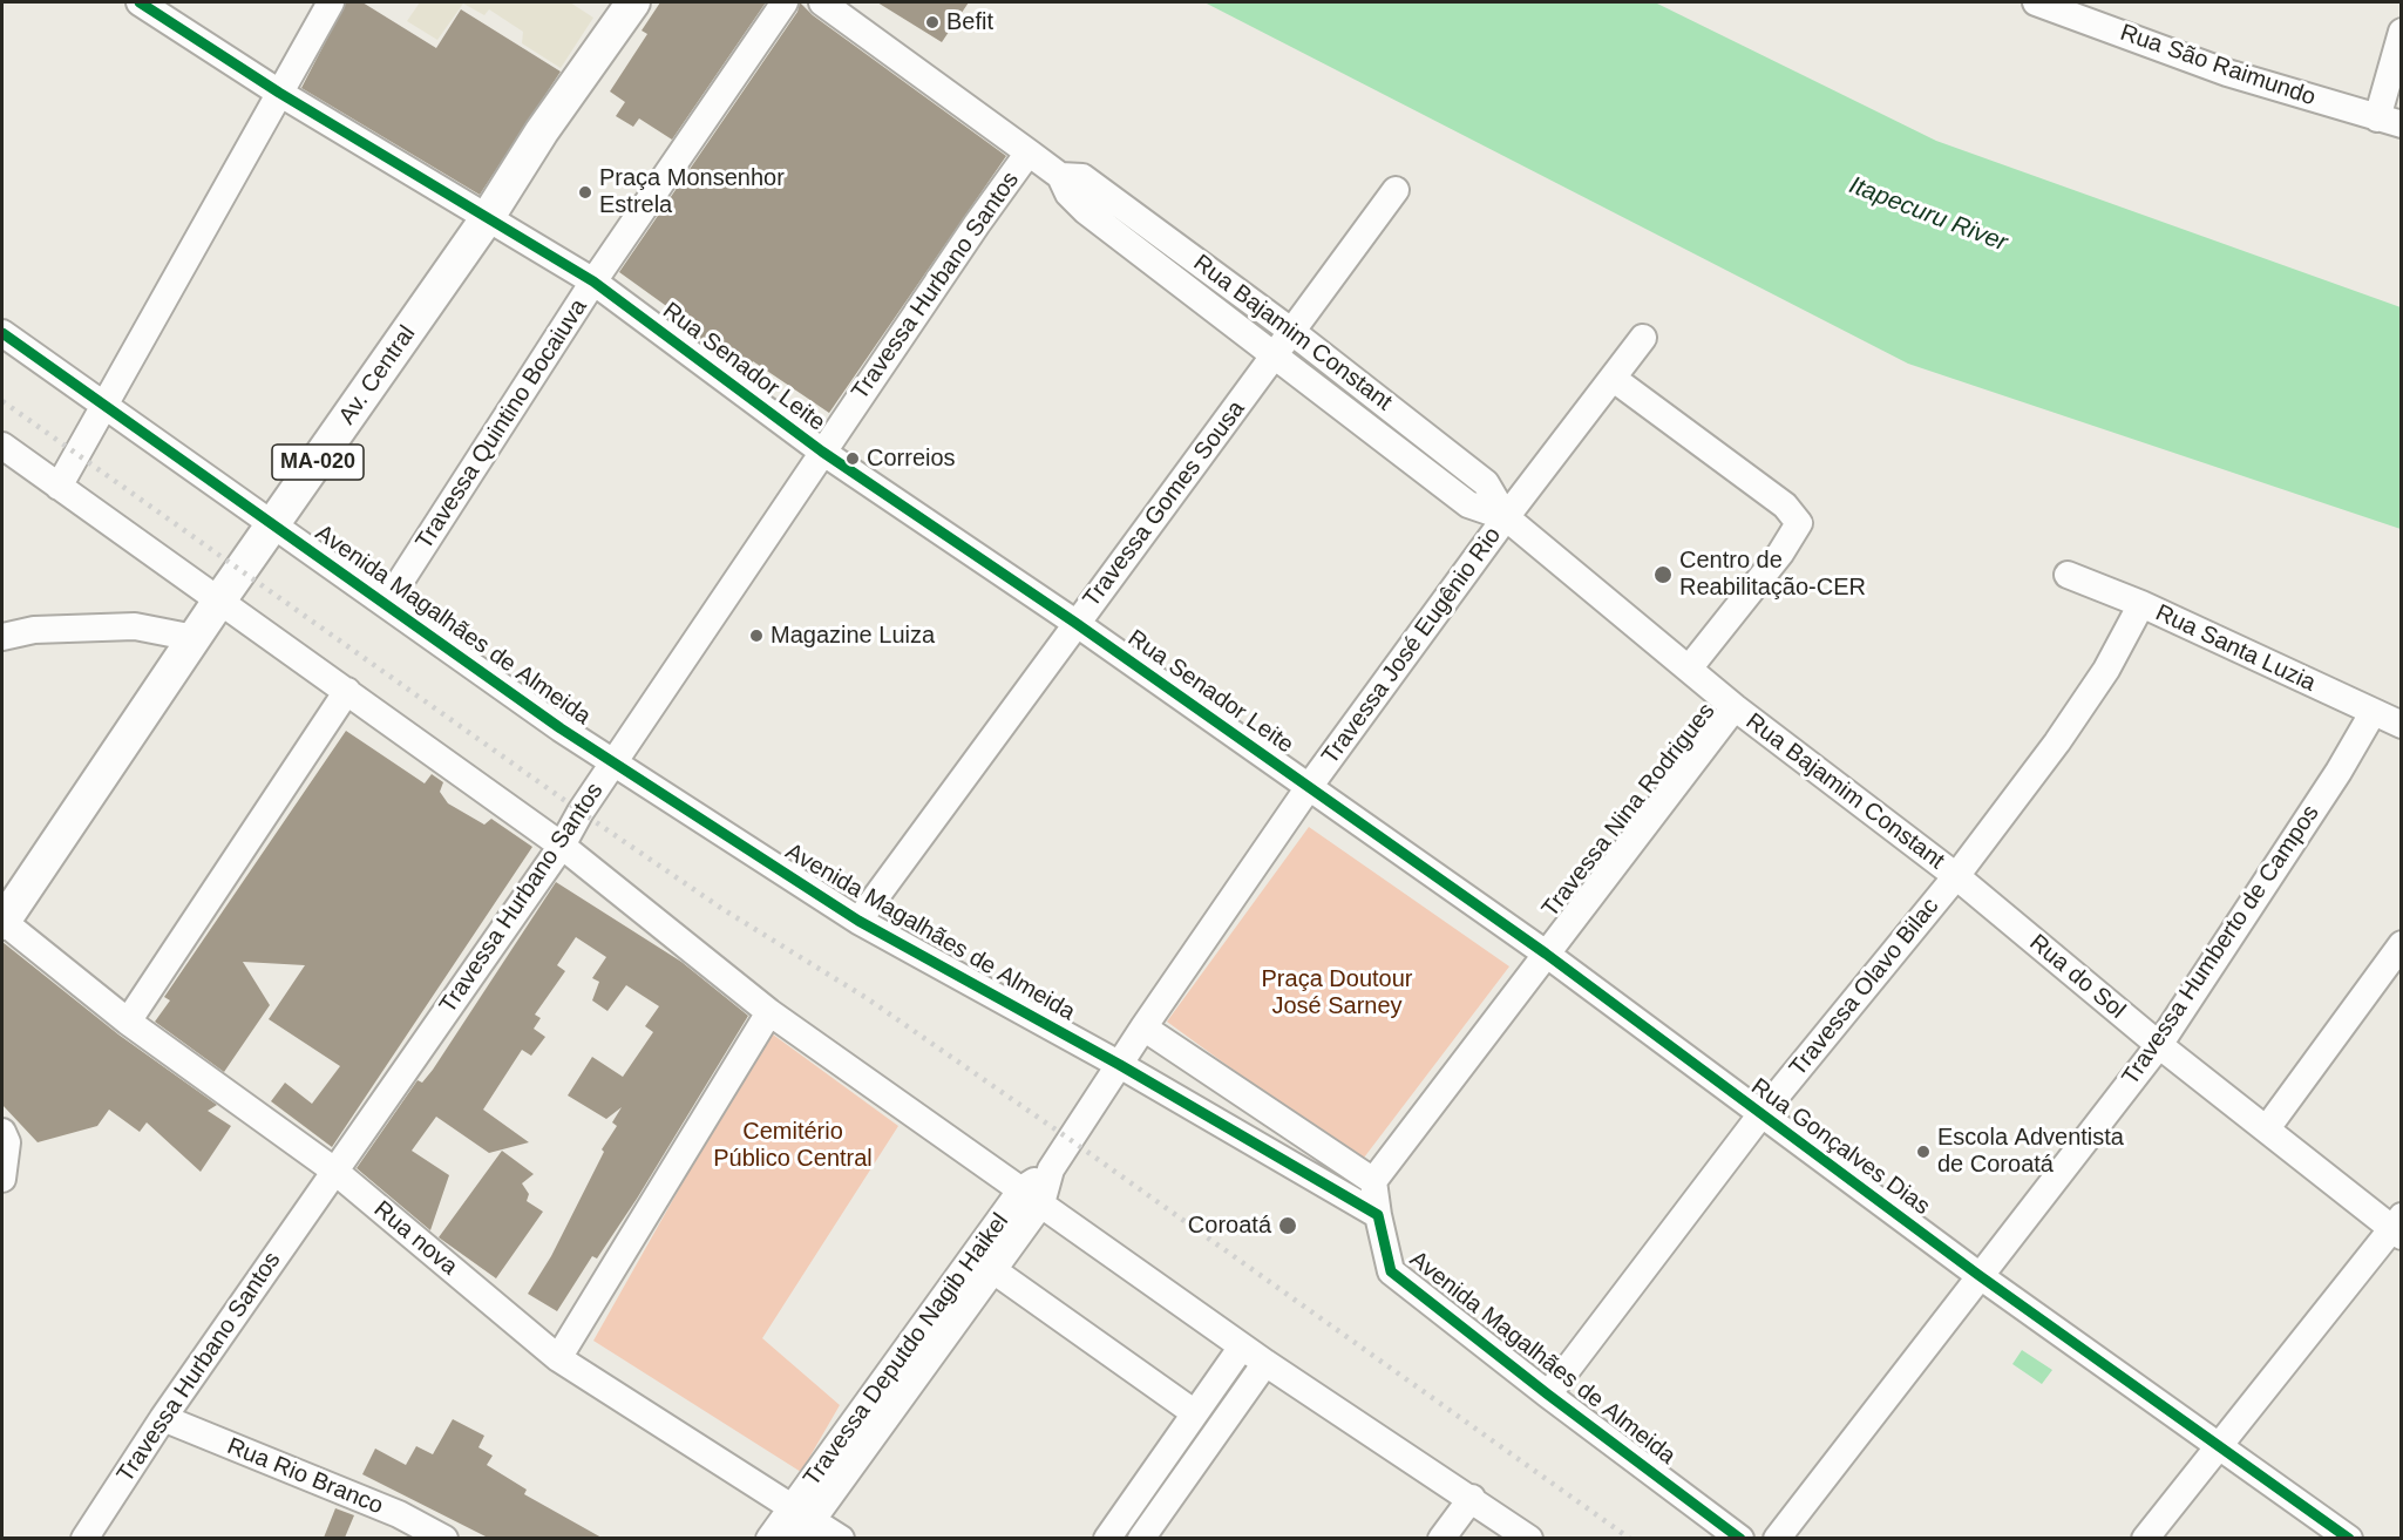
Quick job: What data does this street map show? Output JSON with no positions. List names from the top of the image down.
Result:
{
  "streets": {
    "main road": ["Av. Central", "MA-020"],
    "street": [
      "Rua São Raimundo",
      "Travessa Hurbano Santos",
      "Rua Bajamim Constant",
      "Rua Senador Leite",
      "Travessa Quintino Bocaiuva",
      "Travessa Gomes Sousa",
      "Avenida Magalhães de Almeida",
      "Travessa José Eugênio Rio",
      "Rua Santa Luzia",
      "Travessa Nina Rodrigues",
      "Travessa Humberto de Campos",
      "Rua do Sol",
      "Travessa Olavo Bilac",
      "Rua Gonçalves Dias",
      "Rua nova",
      "Travessa Deputdo Nagib Haikel",
      "Rua Rio Branco"
    ]
  },
  "crossings": [
    ["Travessa Hurbano Santos", "Rua Bajamim Constant"],
    ["Travessa Hurbano Santos", "Rua Senador Leite"],
    ["Travessa Hurbano Santos", "Avenida Magalhães de Almeida"],
    ["Travessa Hurbano Santos", "Rua nova"],
    ["Travessa Hurbano Santos", "Rua Rio Branco"],
    ["Rua Bajamim Constant", "Travessa Gomes Sousa"],
    ["Rua Bajamim Constant", "Travessa José Eugênio Rio"],
    ["Rua Bajamim Constant", "Travessa Nina Rodrigues"],
    ["Rua Bajamim Constant", "Rua do Sol"],
    ["Rua Bajamim Constant", "Travessa Olavo Bilac"],
    ["Rua Senador Leite", "Av. Central"],
    ["Rua Senador Leite", "Travessa Quintino Bocaiuva"],
    ["Rua Senador Leite", "Travessa Gomes Sousa"],
    ["Rua Senador Leite", "Travessa José Eugênio Rio"],
    ["Rua Senador Leite", "Rua Gonçalves Dias"],
    ["Av. Central", "Avenida Magalhães de Almeida"],
    ["Av. Central", "Rua nova"],
    ["Travessa Quintino Bocaiuva", "Avenida Magalhães de Almeida"],
    ["Travessa Gomes Sousa", "Avenida Magalhães de Almeida"],
    ["Avenida Magalhães de Almeida", "Travessa José Eugênio Rio"],
    ["Avenida Magalhães de Almeida", "Travessa Olavo Bilac"],
    ["Avenida Magalhães de Almeida", "Travessa Deputdo Nagib Haikel"],
    ["Travessa José Eugênio Rio", "Travessa Nina Rodrigues"],
    ["Travessa José Eugênio Rio", "Rua Gonçalves Dias"],
    ["Travessa José Eugênio Rio", "Travessa Deputdo Nagib Haikel"],
    ["Rua Santa Luzia", "Travessa Humberto de Campos"],
    ["Rua Santa Luzia", "Travessa Olavo Bilac"],
    ["Travessa Nina Rodrigues", "Rua Gonçalves Dias"],
    ["Travessa Humberto de Campos", "Rua do Sol"],
    ["Travessa Humberto de Campos", "Rua Gonçalves Dias"],
    ["Rua do Sol", "Travessa Olavo Bilac"],
    ["Travessa Olavo Bilac", "Rua Gonçalves Dias"],
    ["Rua nova", "Travessa Deputdo Nagib Haikel"]
  ],
  "water": ["Itapecuru River"],
  "parks": ["Praça Doutour José Sarney", "Cemitério Público Central"],
  "places": [
    "Befit",
    "Praça Monsenhor Estrela",
    "Correios",
    "Centro de Reabilitação-CER",
    "Magazine Luiza",
    "Escola Adventista de Coroatá",
    "Coroatá"
  ]
}
